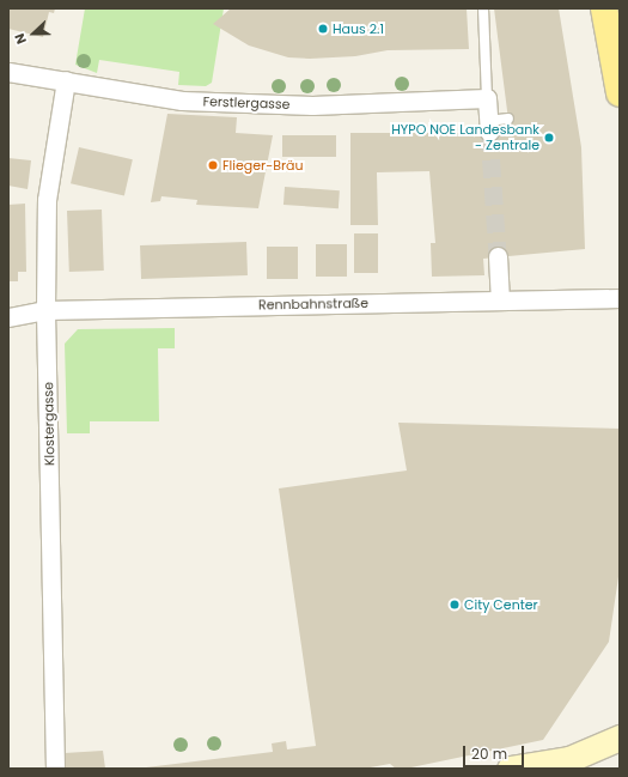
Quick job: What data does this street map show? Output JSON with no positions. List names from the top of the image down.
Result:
{
  "streets": {
    "street": ["Ferstlergasse", "Rennbahnstraße", "Klostergasse"]
  },
  "crossings": [
    ["Ferstlergasse", "Klostergasse"],
    ["Rennbahnstraße", "Klostergasse"]
  ],
  "places": [
    "Haus 2.1",
    "HYPO NOE Landesbank - Zentrale",
    "Flieger-Bräu",
    "City Center"
  ],
  "scale_bar": "20 m",
  "north": "left"
}
